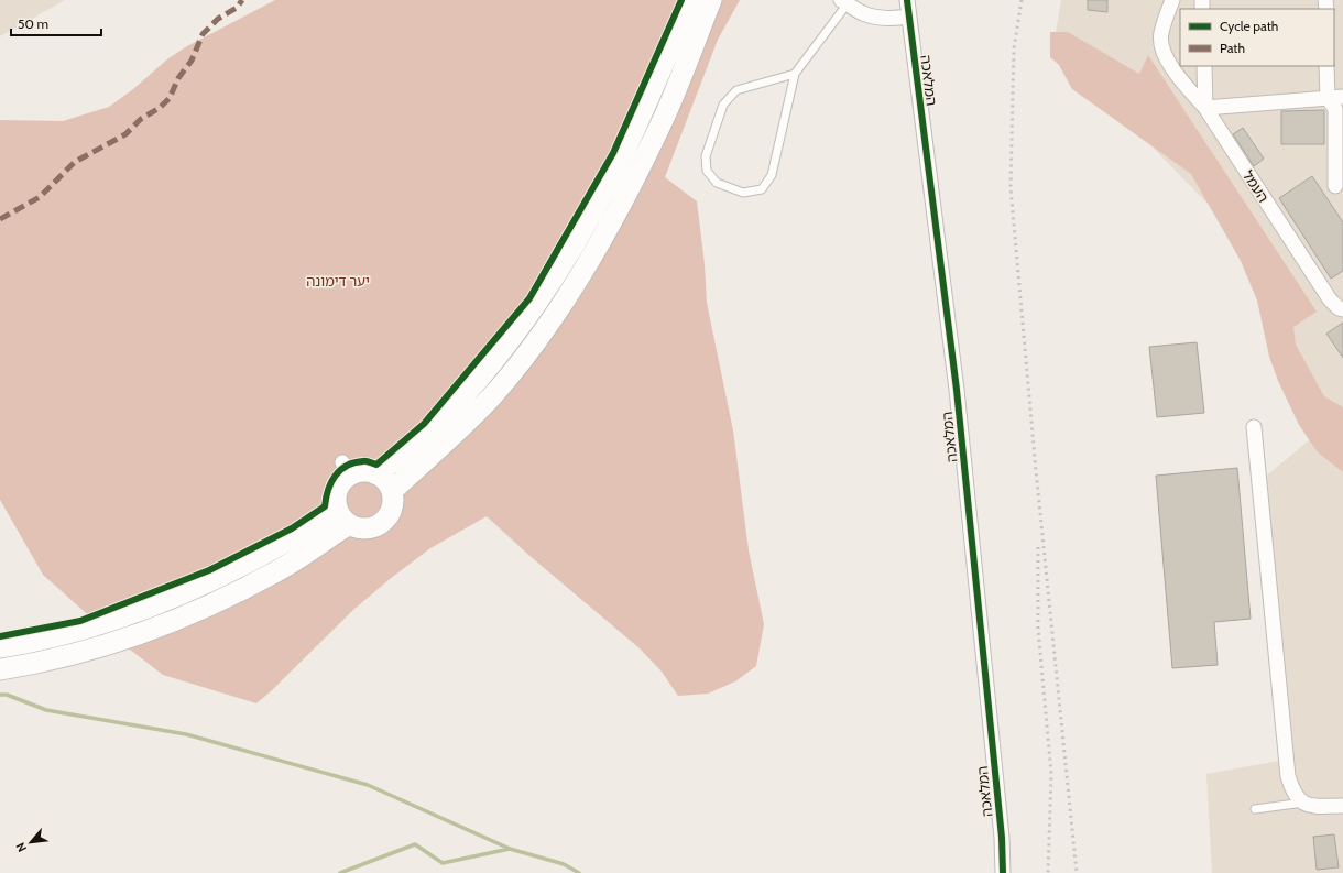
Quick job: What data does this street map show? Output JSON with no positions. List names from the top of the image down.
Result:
{
  "streets": {
    "street": ["המלאכה", "העמל"]
  },
  "parks": ["יער דימונה"],
  "legend": ["Cycle path", "Path"],
  "scale_bar": "50 m",
  "north": "bottom left"
}
